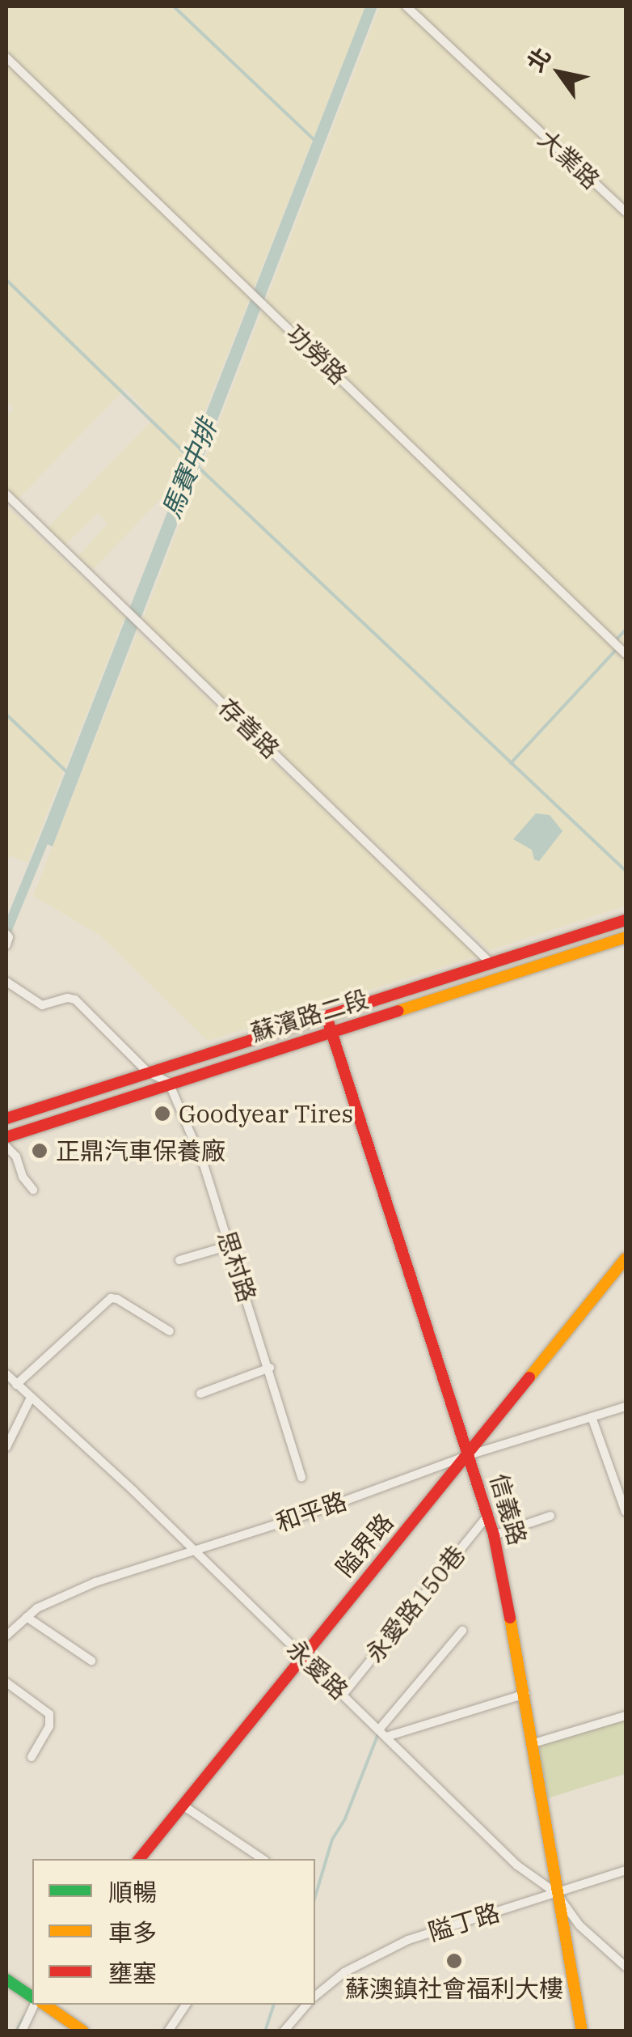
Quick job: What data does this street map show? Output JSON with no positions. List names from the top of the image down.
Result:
{
  "streets": {
    "street": [
      "大業路",
      "功勞路",
      "存善路",
      "蘇濱路二段",
      "思村路",
      "信義路",
      "和平路",
      "隘界路",
      "永愛路150巷",
      "永愛路",
      "隘丁路"
    ]
  },
  "crossings": [
    ["存善路", "蘇濱路二段"],
    ["蘇濱路二段", "思村路"],
    ["蘇濱路二段", "信義路"],
    ["信義路", "和平路"],
    ["信義路", "隘界路"],
    ["信義路", "永愛路150巷"],
    ["信義路", "永愛路"],
    ["信義路", "隘丁路"],
    ["和平路", "隘界路"],
    ["和平路", "永愛路"],
    ["隘界路", "永愛路"],
    ["永愛路150巷", "永愛路"],
    ["永愛路", "隘丁路"]
  ],
  "water": ["馬賽中排"],
  "places": ["Goodyear Tires", "正鼎汽車保養廠", "蘇澳鎮社會福利大樓"],
  "legend": ["順暢", "車多", "壅塞"],
  "north": "top left"
}
